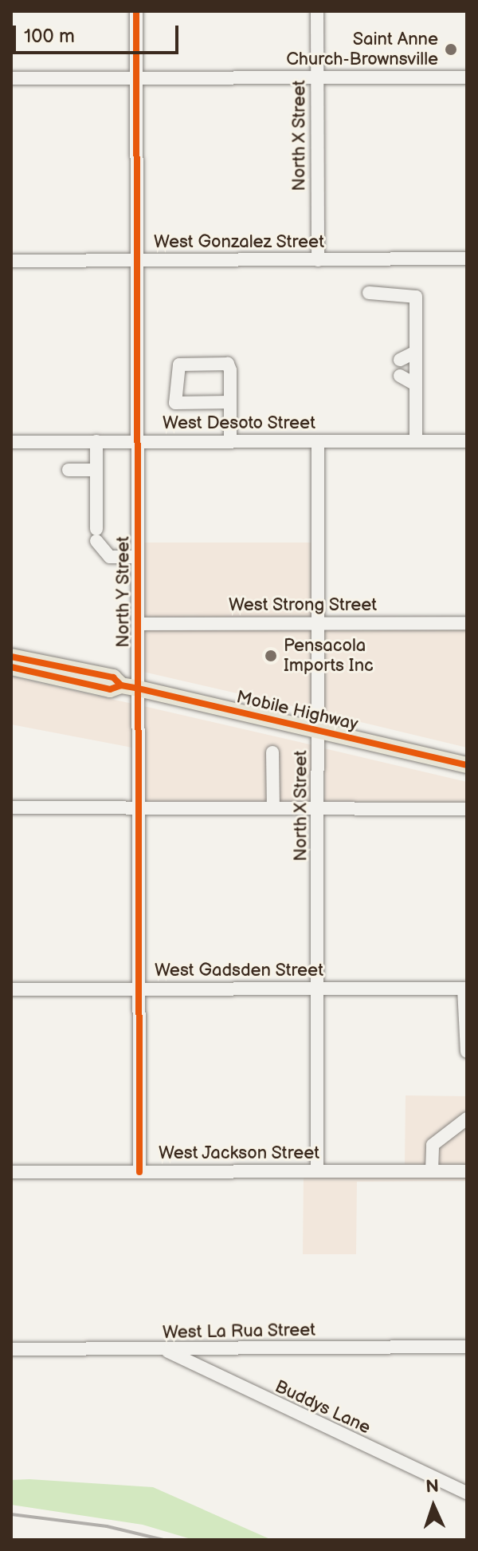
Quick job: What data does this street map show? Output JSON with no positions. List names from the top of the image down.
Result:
{
  "streets": {
    "main road": ["Mobile Highway"],
    "street": [
      "North X Street",
      "West Gonzalez Street",
      "West Desoto Street",
      "North Y Street",
      "West Strong Street",
      "West Gadsden Street",
      "West Jackson Street",
      "West La Rua Street",
      "Buddys Lane"
    ]
  },
  "crossings": [
    ["North X Street", "West Gonzalez Street"],
    ["North X Street", "West Desoto Street"],
    ["North X Street", "West Strong Street"],
    ["North X Street", "Mobile Highway"],
    ["North X Street", "West Gadsden Street"],
    ["North X Street", "West Jackson Street"],
    ["West Gonzalez Street", "North Y Street"],
    ["West Desoto Street", "North Y Street"],
    ["North Y Street", "West Strong Street"],
    ["North Y Street", "Mobile Highway"],
    ["North Y Street", "West Gadsden Street"],
    ["North Y Street", "West Jackson Street"],
    ["West La Rua Street", "Buddys Lane"]
  ],
  "places": ["Saint Anne Church-Brownsville", "Pensacola Imports Inc"],
  "scale_bar": "100 m",
  "north": "top"
}
